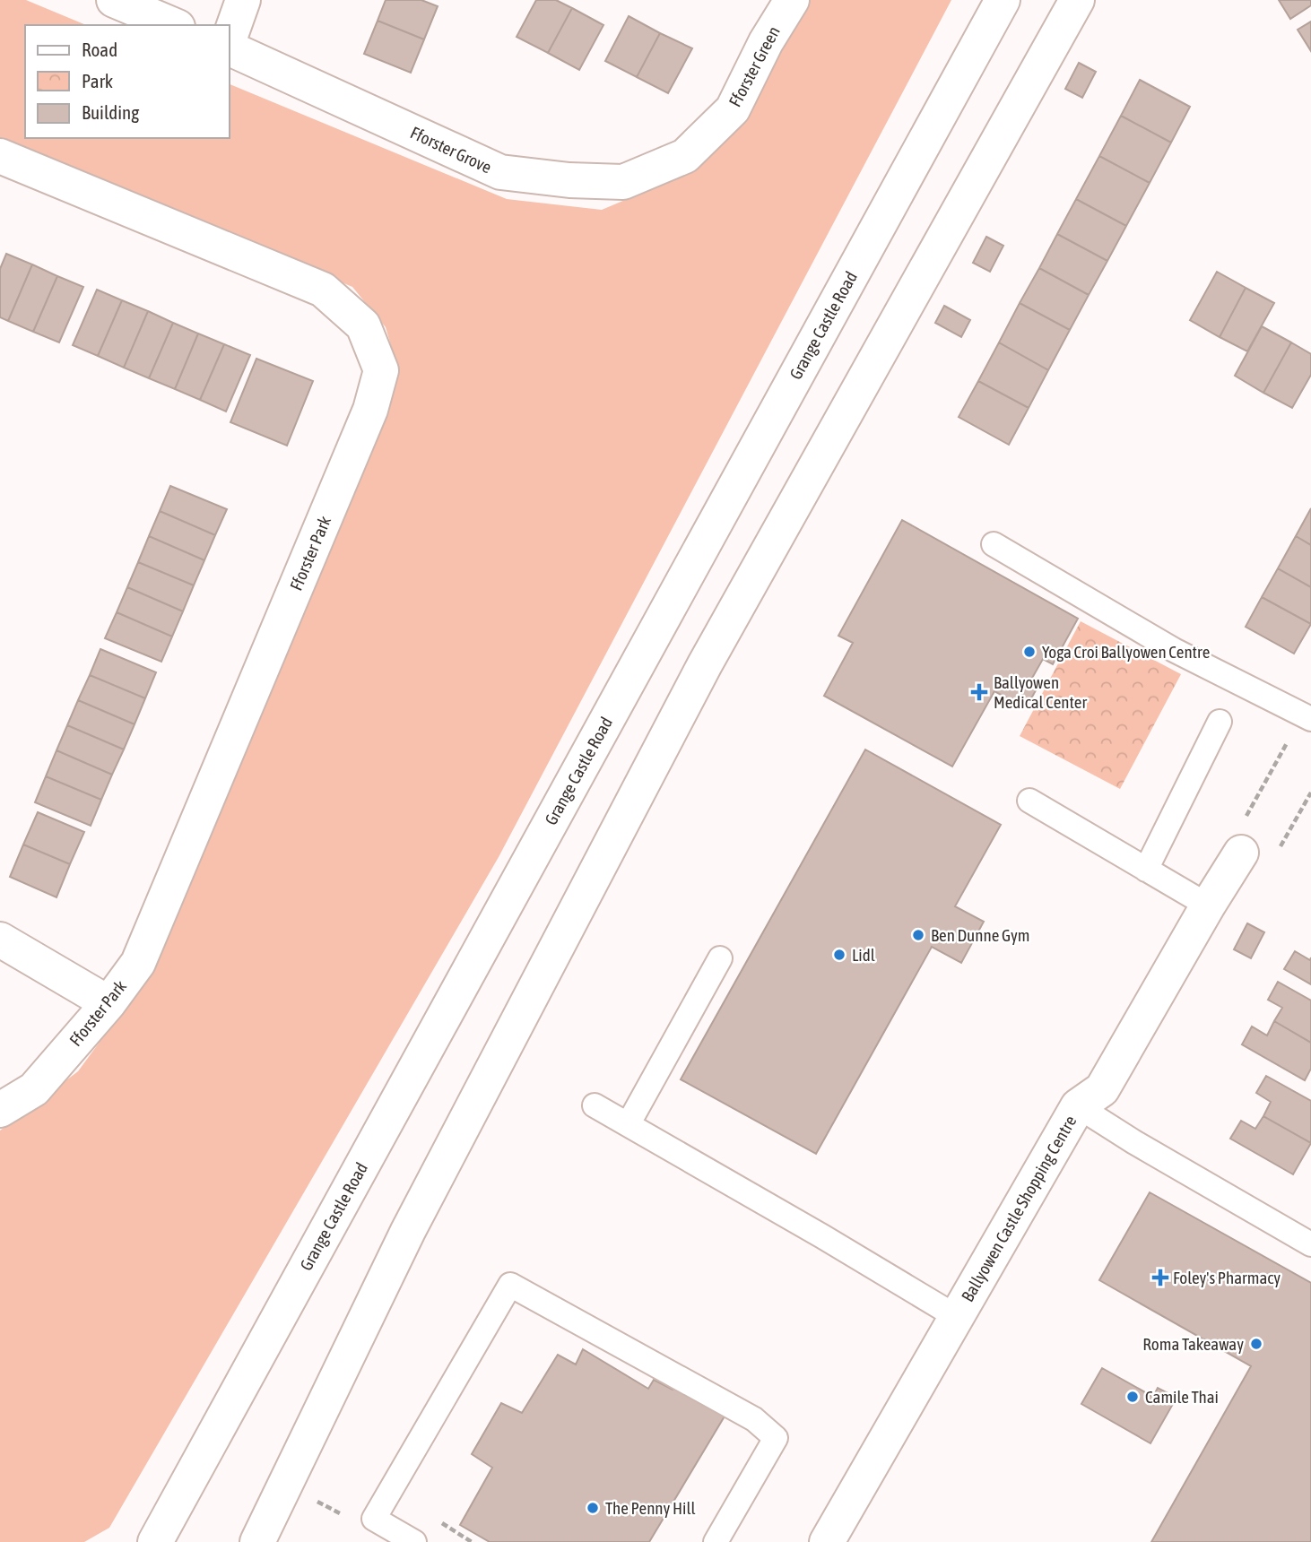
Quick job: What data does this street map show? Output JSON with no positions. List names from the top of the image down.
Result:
{
  "streets": {
    "main road": [
      "Fforster Green",
      "Fforster Grove",
      "Grange Castle Road",
      "Fforster Park",
      "Ballyowen Castle Shopping Centre"
    ]
  },
  "crossings": [
    ["Fforster Green", "Fforster Grove"]
  ],
  "places": {
    "other": [
      "Yoga Croi Ballyowen Centre",
      "Ben Dunne Gym",
      "Lidl",
      "Roma Takeaway",
      "Camile Thai",
      "The Penny Hill"
    ],
    "health": ["Ballyowen Medical Center", "Foley's Pharmacy"]
  },
  "legend": ["Road", "Park", "Building"]
}
